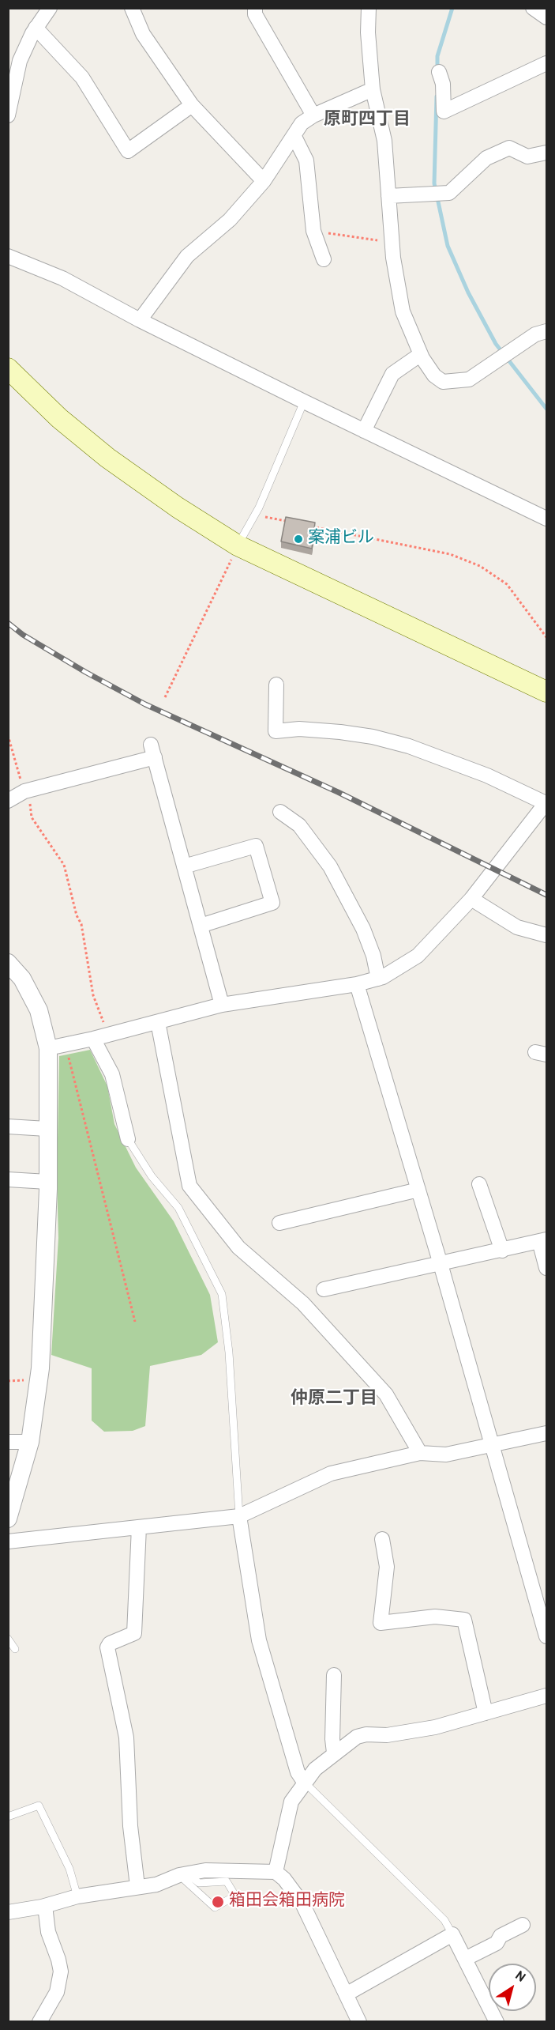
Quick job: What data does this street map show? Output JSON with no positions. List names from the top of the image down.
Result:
{
  "districts": ["原町四丁目", "仲原二丁目"],
  "places": ["案浦ビル", "箱田会箱田病院"],
  "north": "top right"
}
